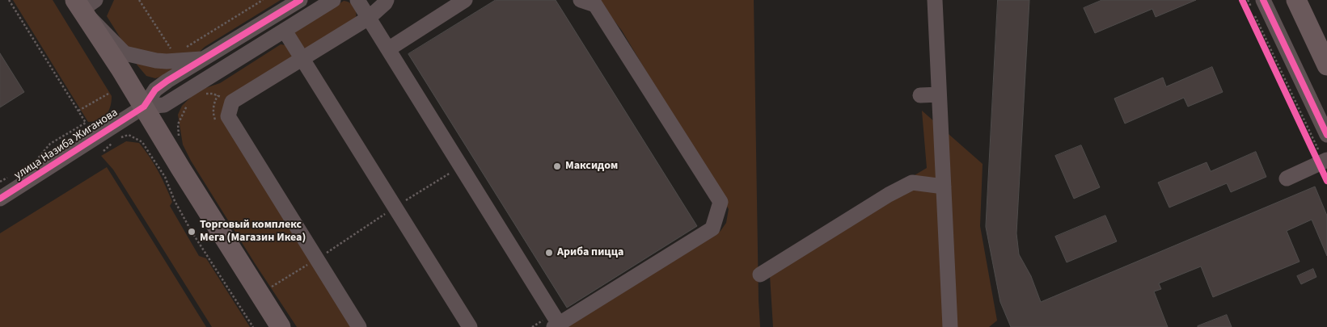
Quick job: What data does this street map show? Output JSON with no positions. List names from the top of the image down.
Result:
{
  "streets": {
    "street": ["улица Назиба Жиганова"]
  },
  "places": ["Максидом", "Торговый комплекс Мега (Магазин Икеа)", "Ариба пицца"]
}
